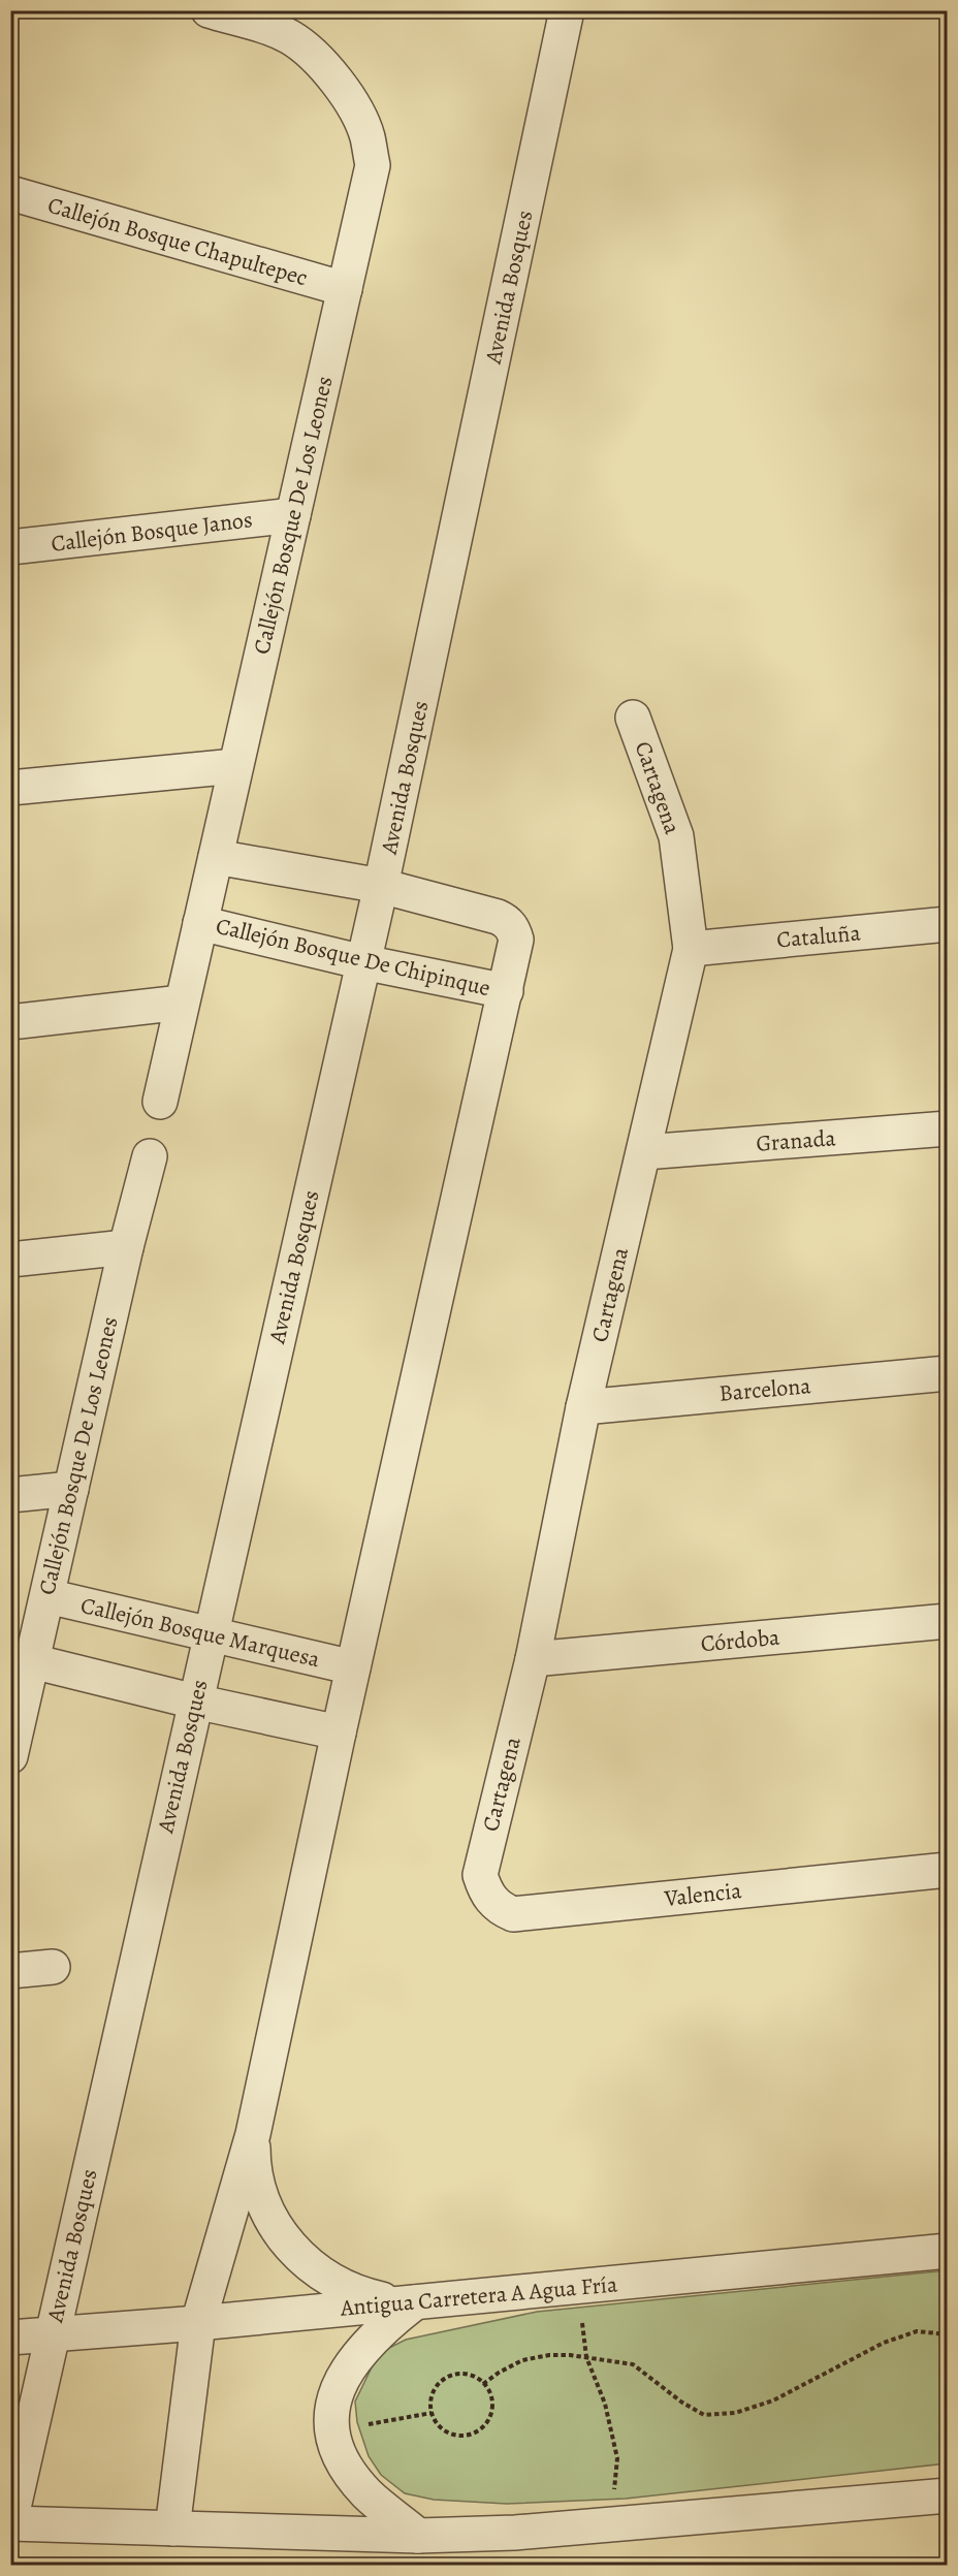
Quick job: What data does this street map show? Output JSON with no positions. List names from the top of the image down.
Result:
{
  "streets": {
    "street": [
      "Callejón Bosque Chapultepec",
      "Avenida Bosques",
      "Callejón Bosque De Los Leones",
      "Callejón Bosque Janos",
      "Cartagena",
      "Cataluña",
      "Callejón Bosque De Chipinque",
      "Granada",
      "Barcelona",
      "Callejón Bosque Marquesa",
      "Córdoba",
      "Valencia",
      "Antigua Carretera A Agua Fría"
    ]
  },
  "crossings": [
    ["Callejón Bosque Chapultepec", "Callejón Bosque De Los Leones"],
    ["Avenida Bosques", "Callejón Bosque De Chipinque"],
    ["Avenida Bosques", "Callejón Bosque Marquesa"],
    ["Avenida Bosques", "Antigua Carretera A Agua Fría"],
    ["Callejón Bosque De Los Leones", "Callejón Bosque Janos"],
    ["Callejón Bosque De Los Leones", "Callejón Bosque De Chipinque"],
    ["Callejón Bosque De Los Leones", "Callejón Bosque Marquesa"],
    ["Cartagena", "Cataluña"],
    ["Cartagena", "Granada"],
    ["Cartagena", "Barcelona"],
    ["Cartagena", "Córdoba"],
    ["Cartagena", "Valencia"]
  ]
}
